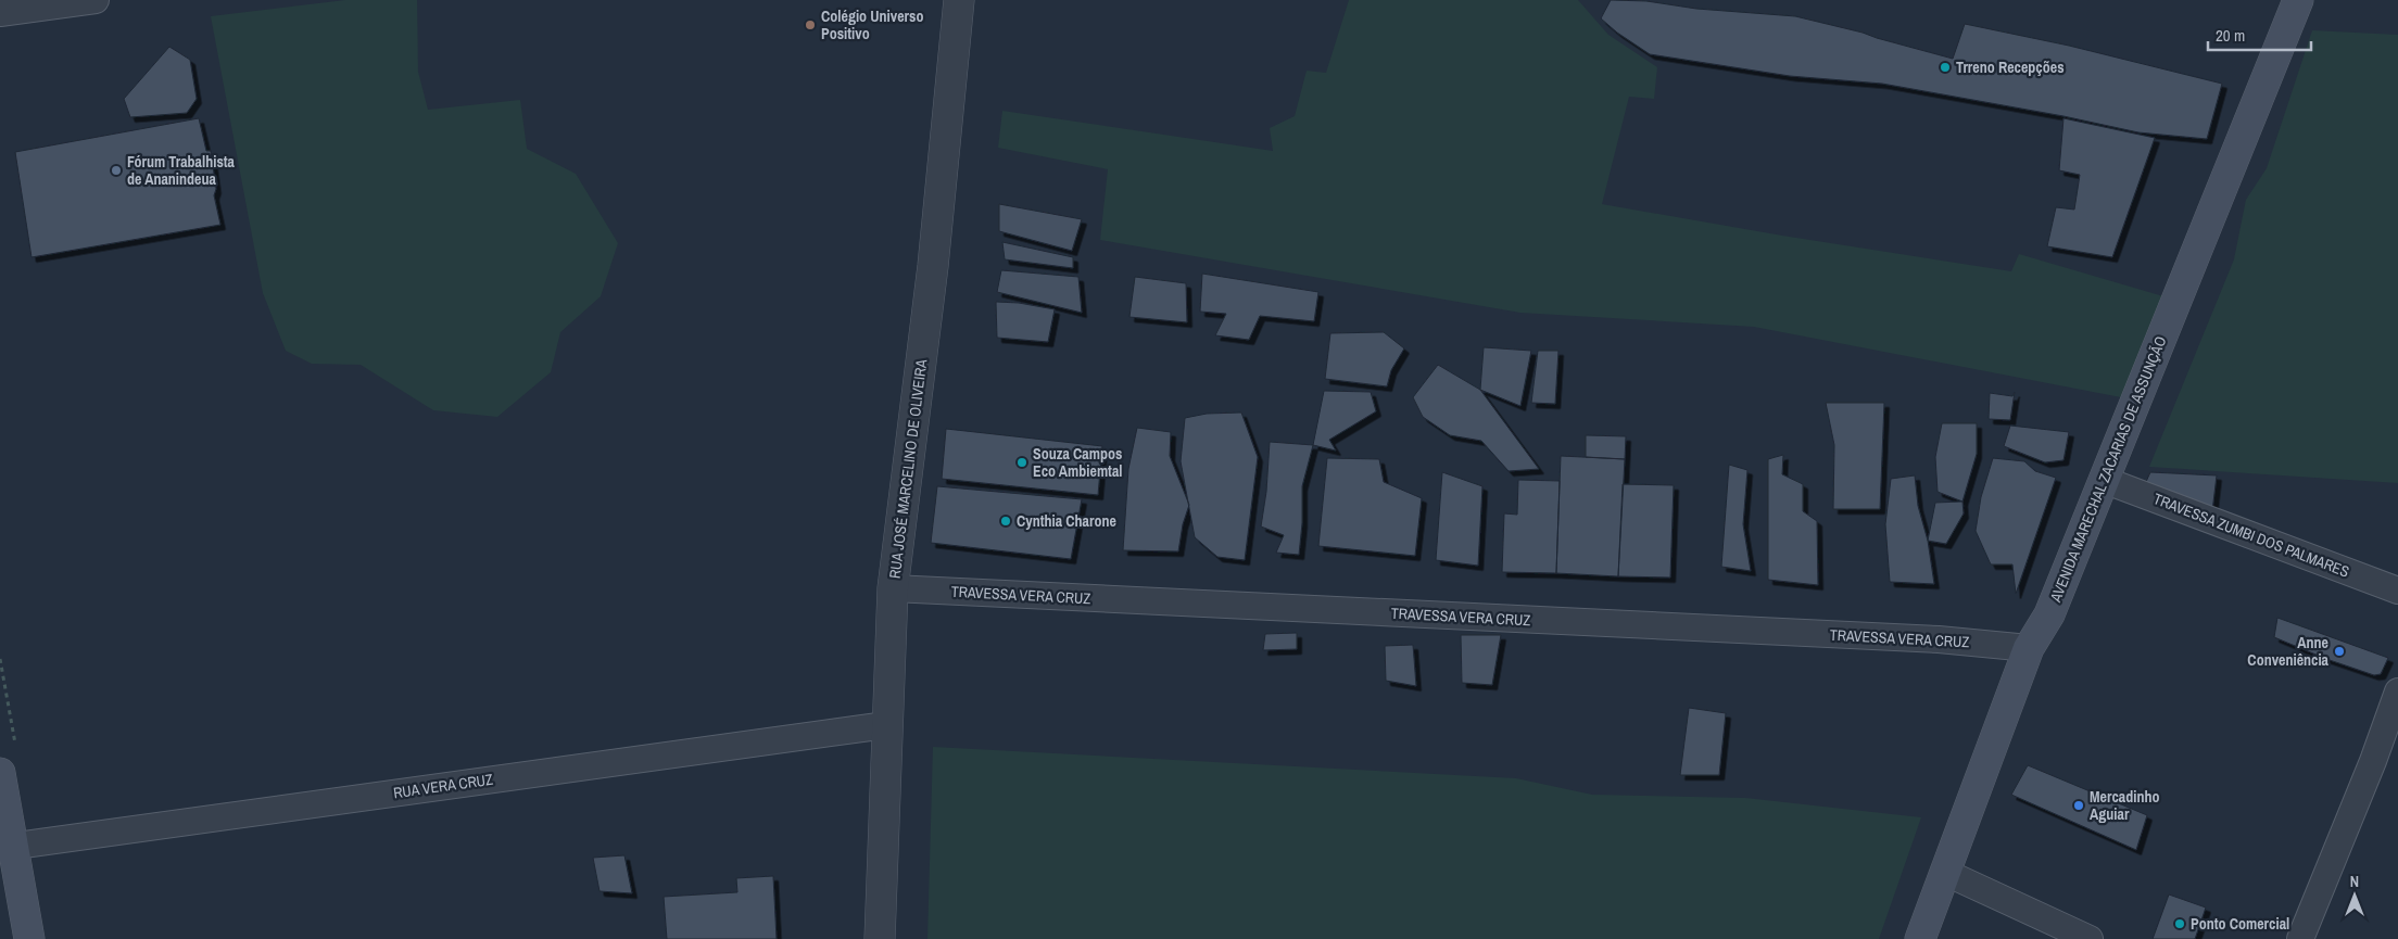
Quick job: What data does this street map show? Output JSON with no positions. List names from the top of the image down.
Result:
{
  "streets": {
    "main road": ["AVENIDA MARECHAL ZACARIAS DE ASSUNÇÃO"],
    "street": [
      "RUA JOSÉ MARCELINO DE OLIVEIRA",
      "TRAVESSA ZUMBI DOS PALMARES",
      "TRAVESSA VERA CRUZ",
      "RUA VERA CRUZ"
    ]
  },
  "crossings": [
    ["RUA JOSÉ MARCELINO DE OLIVEIRA", "TRAVESSA VERA CRUZ"],
    ["RUA JOSÉ MARCELINO DE OLIVEIRA", "RUA VERA CRUZ"],
    ["AVENIDA MARECHAL ZACARIAS DE ASSUNÇÃO", "TRAVESSA ZUMBI DOS PALMARES"],
    ["AVENIDA MARECHAL ZACARIAS DE ASSUNÇÃO", "TRAVESSA VERA CRUZ"]
  ],
  "places": [
    "Colégio Universo Positivo",
    "Trreno Recepções",
    "Fórum Trabalhista de Ananindeua",
    "Souza Campos Eco Ambiemtal",
    "Cynthia Charone",
    "Anne Conveniência",
    "Mercadinho Aguiar",
    "Ponto Comercial"
  ],
  "scale_bar": "20 m",
  "north": "top"
}
